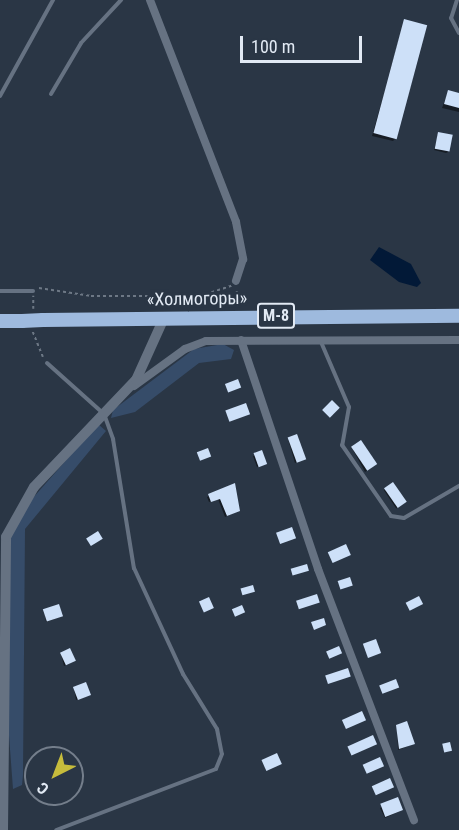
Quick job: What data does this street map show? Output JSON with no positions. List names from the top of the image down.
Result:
{
  "streets": {
    "highway": ["«Холмогоры»", "М-8"]
  },
  "scale_bar": "100 m",
  "north": "bottom left"
}
